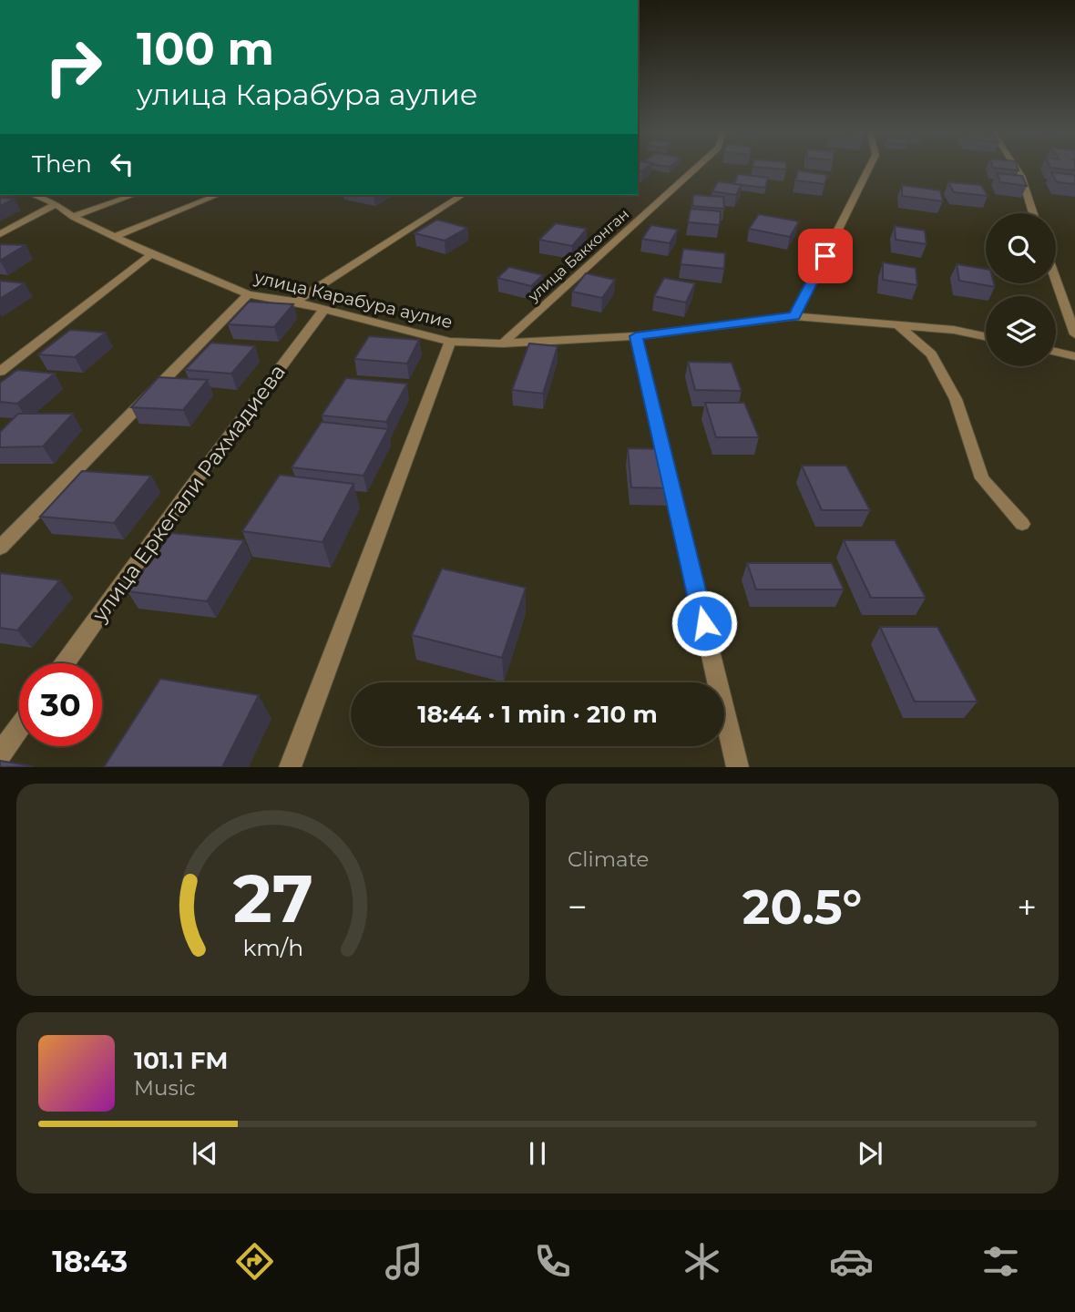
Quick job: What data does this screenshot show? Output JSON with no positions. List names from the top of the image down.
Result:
{
  "streets": {
    "street": ["улица Бакконган", "улица Карабура аулие", "улица Еркегали Рахмадиева"]
  },
  "crossings": [
    ["улица Бакконган", "улица Карабура аулие"],
    ["улица Карабура аулие", "улица Еркегали Рахмадиева"]
  ],
  "page": {
    "turn": ["100 m", "улица Карабура аулие"],
    "then": "Then",
    "limit": "30",
    "trip": "18:44 · 1 min · 210 m",
    "tile": "Climate",
    "heat": ["−", "20.5°", "+"],
    "song": ["101.1 FM", "Music"],
    "tabs": "18:43",
    "gauge": ["27", "km/h"]
  }
}
